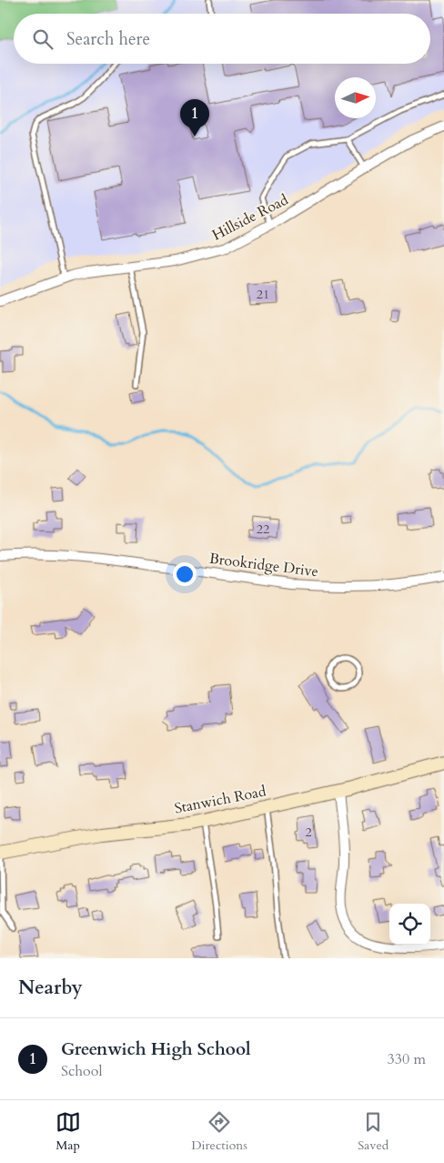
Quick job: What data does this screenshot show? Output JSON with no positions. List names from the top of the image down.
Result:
{
  "streets": {
    "street": ["Hillside Road", "Brookridge Drive", "Stanwich Road"]
  },
  "house_numbers": ["21", "22", "2"],
  "north": "right",
  "page": {
    "search": "Search here",
    "pins": "1",
    "heading": "Nearby",
    "list": [
      {
        "mark": "1",
        "name": "Greenwich High School",
        "note": "School",
        "value": "330 m"
      }
    ],
    "nav": ["Map", "Directions", "Saved"]
  }
}
